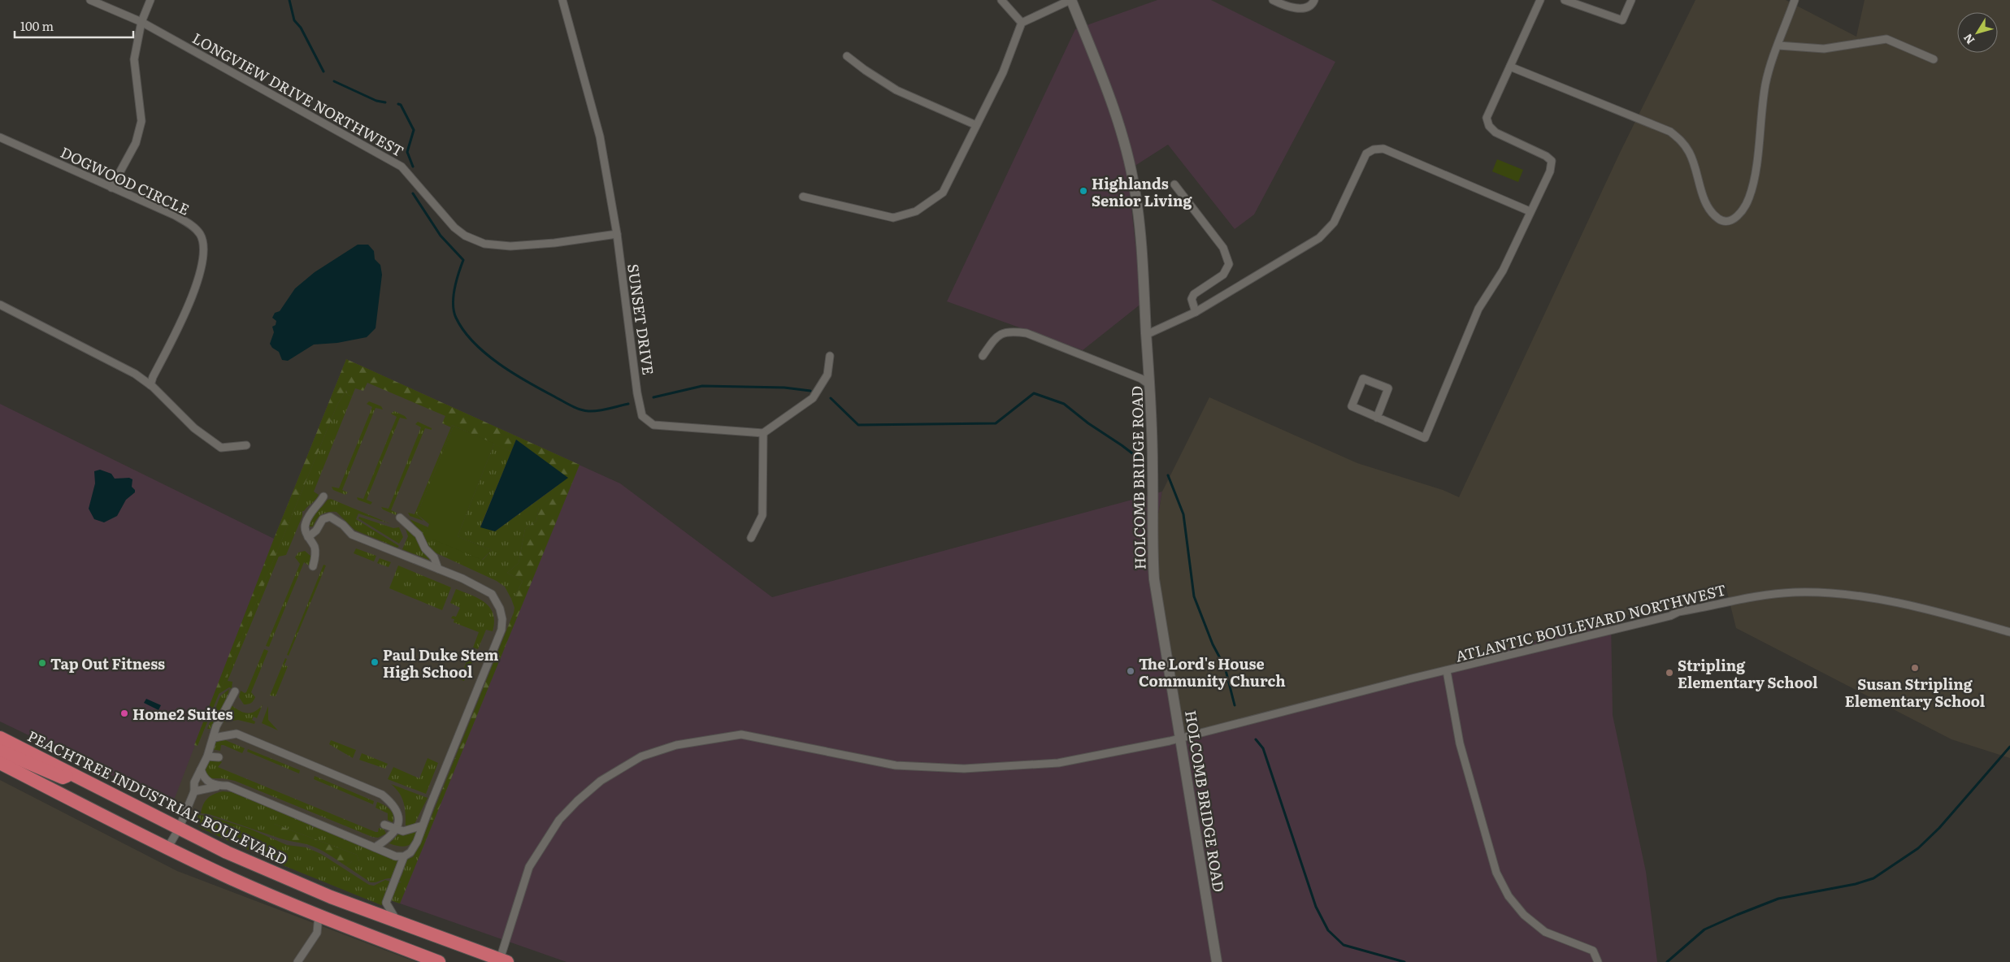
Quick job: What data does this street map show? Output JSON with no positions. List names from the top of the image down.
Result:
{
  "streets": {
    "highway": ["PEACHTREE INDUSTRIAL BOULEVARD"],
    "street": [
      "LONGVIEW DRIVE NORTHWEST",
      "DOGWOOD CIRCLE",
      "SUNSET DRIVE",
      "HOLCOMB BRIDGE ROAD",
      "ATLANTIC BOULEVARD NORTHWEST"
    ]
  },
  "crossings": [
    ["LONGVIEW DRIVE NORTHWEST", "SUNSET DRIVE"],
    ["HOLCOMB BRIDGE ROAD", "ATLANTIC BOULEVARD NORTHWEST"],
    ["ATLANTIC BOULEVARD NORTHWEST", "PEACHTREE INDUSTRIAL BOULEVARD"]
  ],
  "places": [
    "Highlands Senior Living",
    "Paul Duke Stem High School",
    "Tap Out Fitness",
    "Susan Stripling Elementary School",
    "The Lord's House Community Church",
    "Stripling Elementary School",
    "Home2 Suites"
  ],
  "scale_bar": "100 m",
  "north": "bottom left"
}
